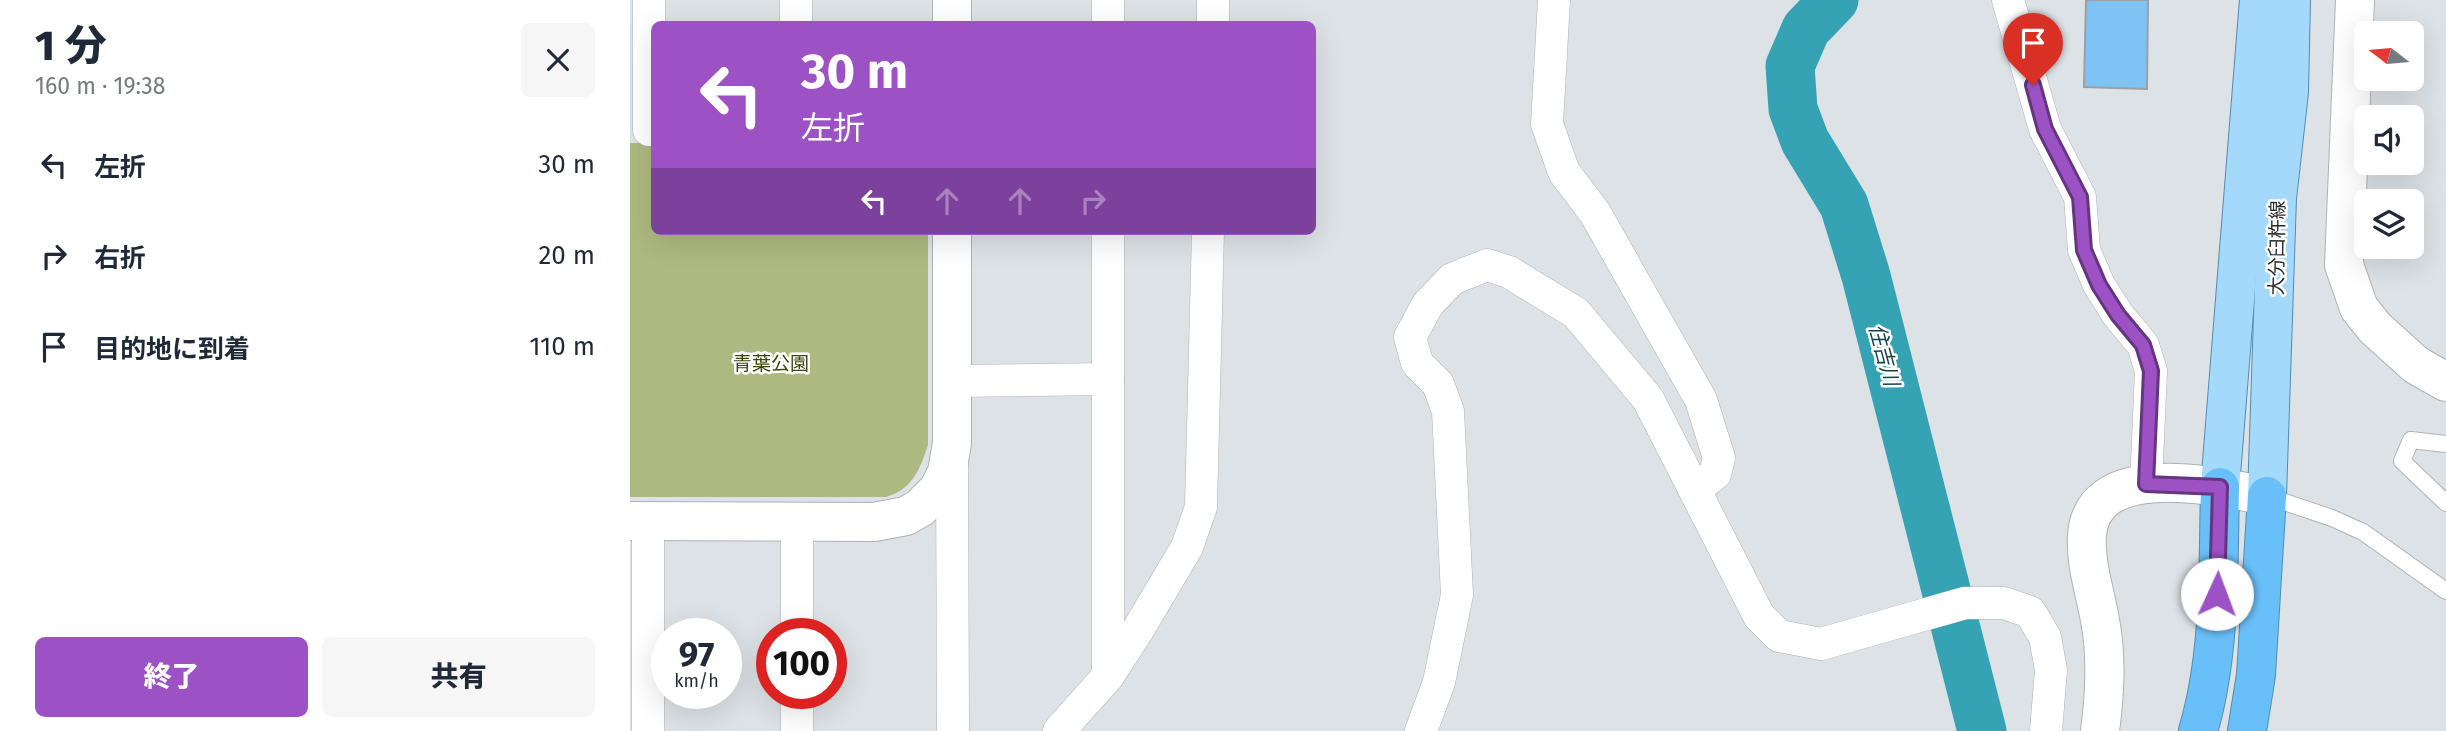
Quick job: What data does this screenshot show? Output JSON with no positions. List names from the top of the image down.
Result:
{
  "streets": {
    "main road": ["大分臼杵線"]
  },
  "water": ["住吉川"],
  "parks": ["青葉公園"],
  "north": "left",
  "page": {
    "heading": ["1 分", "160 m · 19:38"],
    "turn": ["30 m", "左折"],
    "list": [
      {
        "name": "左折",
        "value": "30 m"
      },
      {
        "name": "右折",
        "value": "20 m"
      },
      {
        "name": "目的地に到着",
        "value": "110 m"
      }
    ],
    "speed": "97 km/h",
    "limit": "100",
    "buttons": ["終了", "共有"]
  }
}
